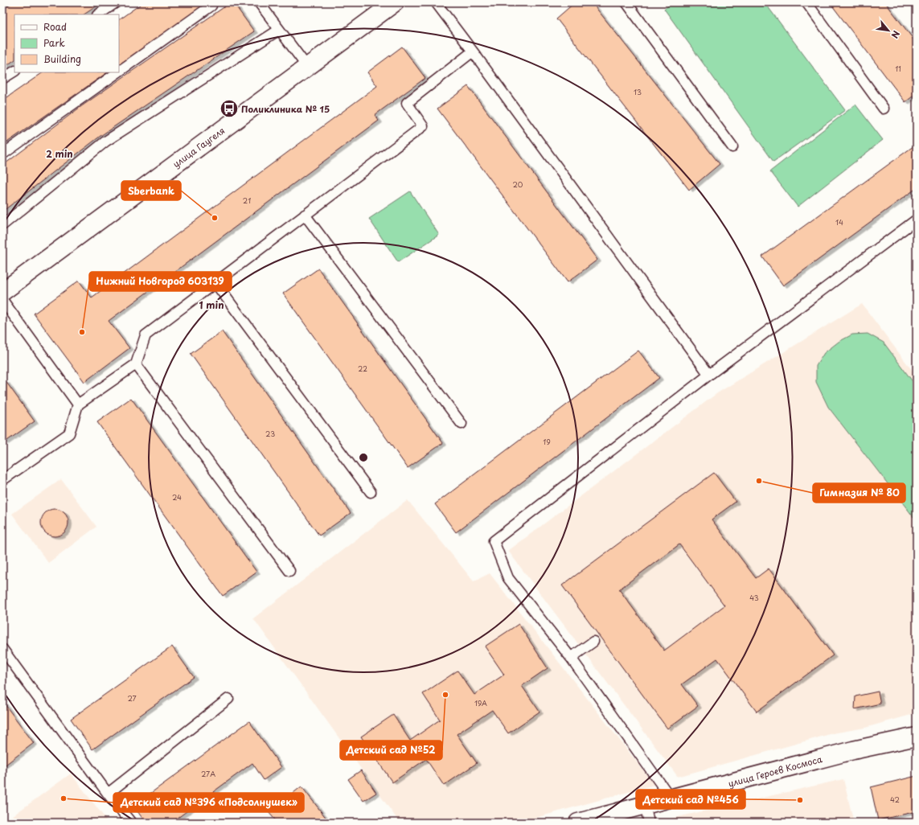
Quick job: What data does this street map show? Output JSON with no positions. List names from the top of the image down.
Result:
{
  "streets": {
    "street": ["улица Гаугеля", "улица Героев Космоса"]
  },
  "places": {
    "bus stop": ["Поликлиника № 15"],
    "other": [
      "Sberbank",
      "Нижний Новгород 603139",
      "Гимназия № 80",
      "Детский сад №52",
      "Детский сад №396 «Подсолнушек»",
      "Детский сад №456"
    ]
  },
  "house_numbers": [
    "11",
    "13",
    "20",
    "21",
    "14",
    "22",
    "23",
    "19",
    "24",
    "43",
    "27",
    "19А",
    "27А",
    "42"
  ],
  "legend": ["Road", "Park", "Building"],
  "north": "bottom right",
  "rings": ["2 min", "1 min"]
}
